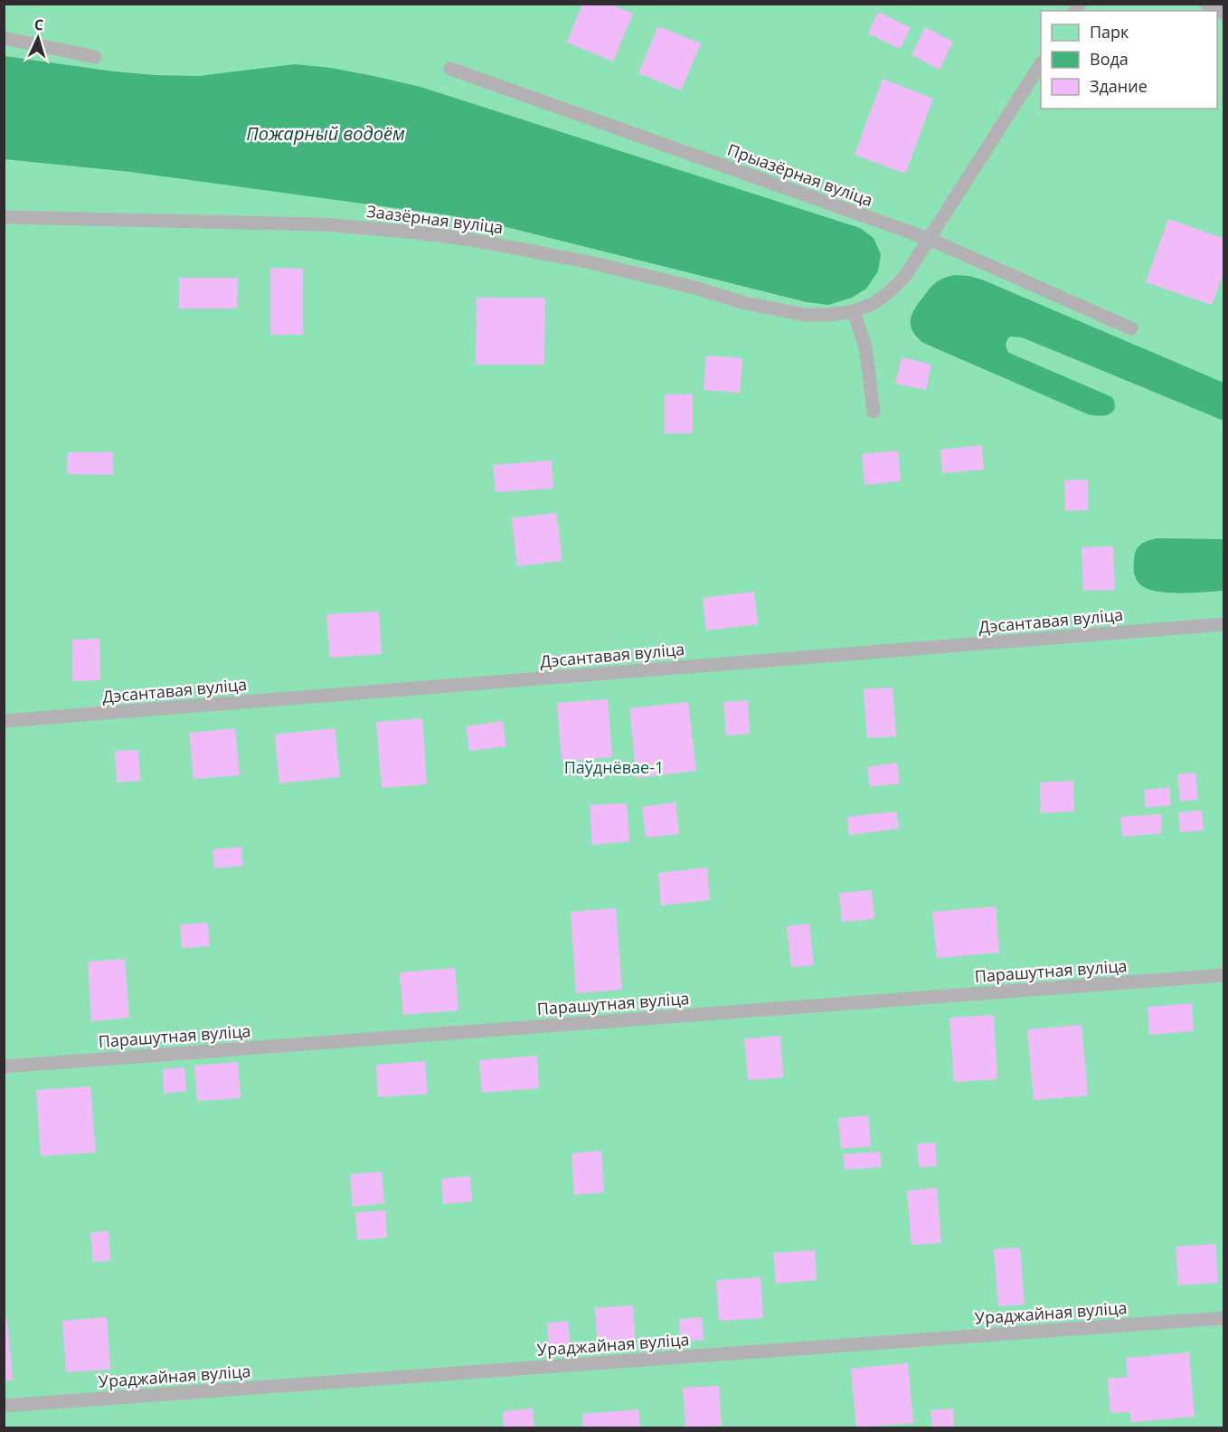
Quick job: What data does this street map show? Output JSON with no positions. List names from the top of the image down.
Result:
{
  "streets": {
    "lane": [
      "Прыазёрная вуліца",
      "Заазёрная вуліца",
      "Дэсантавая вуліца",
      "Парашутная вуліца",
      "Ураджайная вуліца"
    ]
  },
  "crossings": [
    ["Прыазёрная вуліца", "Заазёрная вуліца"]
  ],
  "water": ["Пожарный водоём"],
  "parks": ["Паўднёвае-1"],
  "legend": ["Парк", "Вода", "Здание"],
  "north": "top"
}
